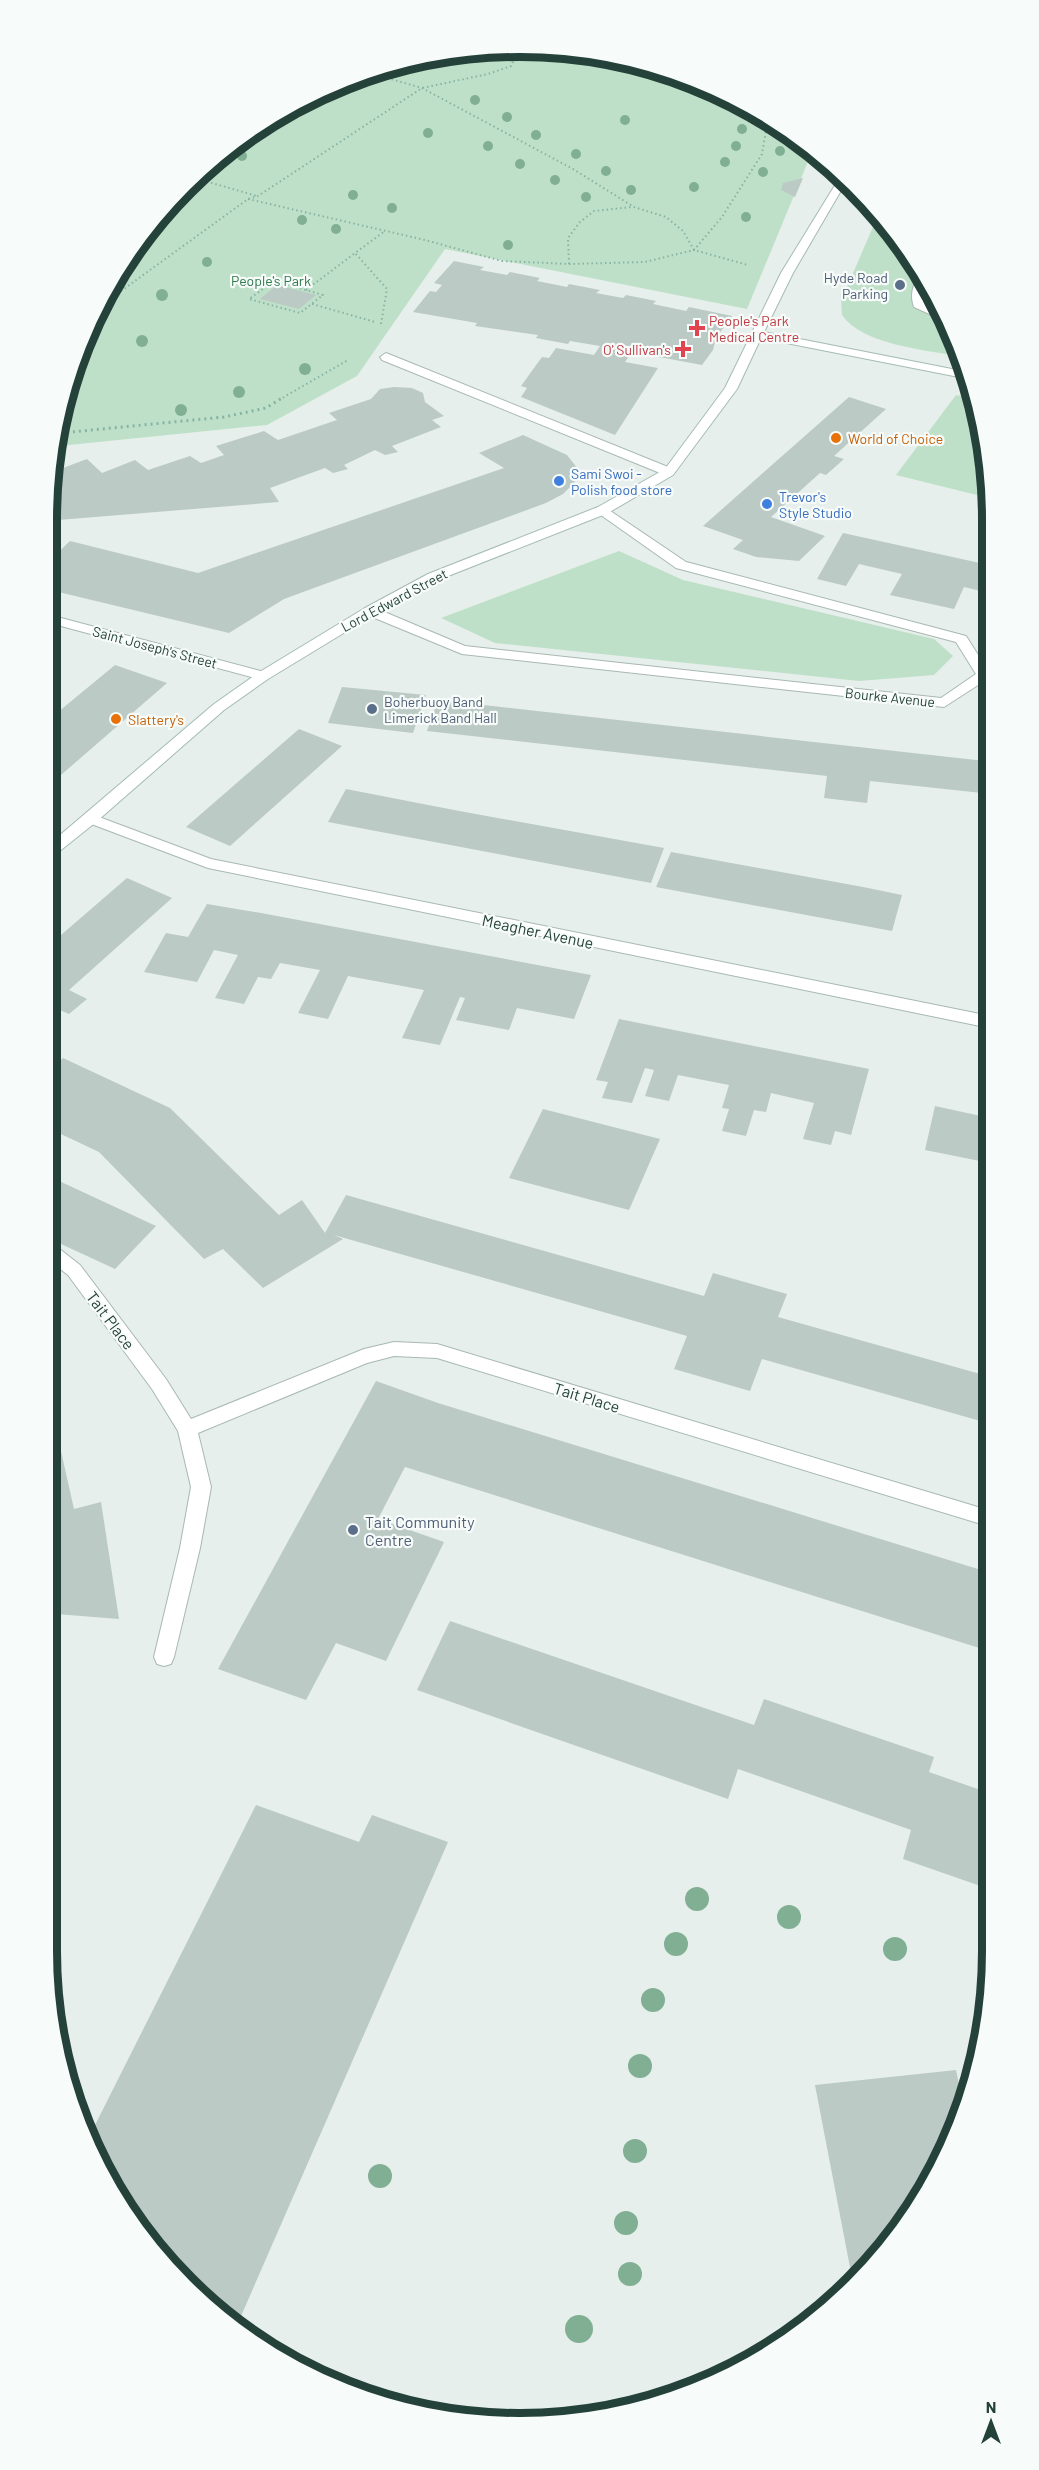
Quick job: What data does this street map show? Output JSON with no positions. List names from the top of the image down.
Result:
{
  "streets": {
    "street": [
      "Lord Edward Street",
      "Saint Joseph's Street",
      "Bourke Avenue",
      "Meagher Avenue",
      "Tait Place"
    ]
  },
  "crossings": [
    ["Lord Edward Street", "Saint Joseph's Street"],
    ["Lord Edward Street", "Bourke Avenue"],
    ["Lord Edward Street", "Meagher Avenue"]
  ],
  "parks": ["People's Park"],
  "places": {
    "other": [
      "Hyde Road Parking",
      "World of Choice",
      "Sami Swoi - Polish food store",
      "Trevor's Style Studio",
      "Boherbuoy Band Limerick Band Hall",
      "Slattery's",
      "Tait Community Centre"
    ],
    "health": ["People's Park Medical Centre", "O' Sullivan's"]
  },
  "north": "top"
}
